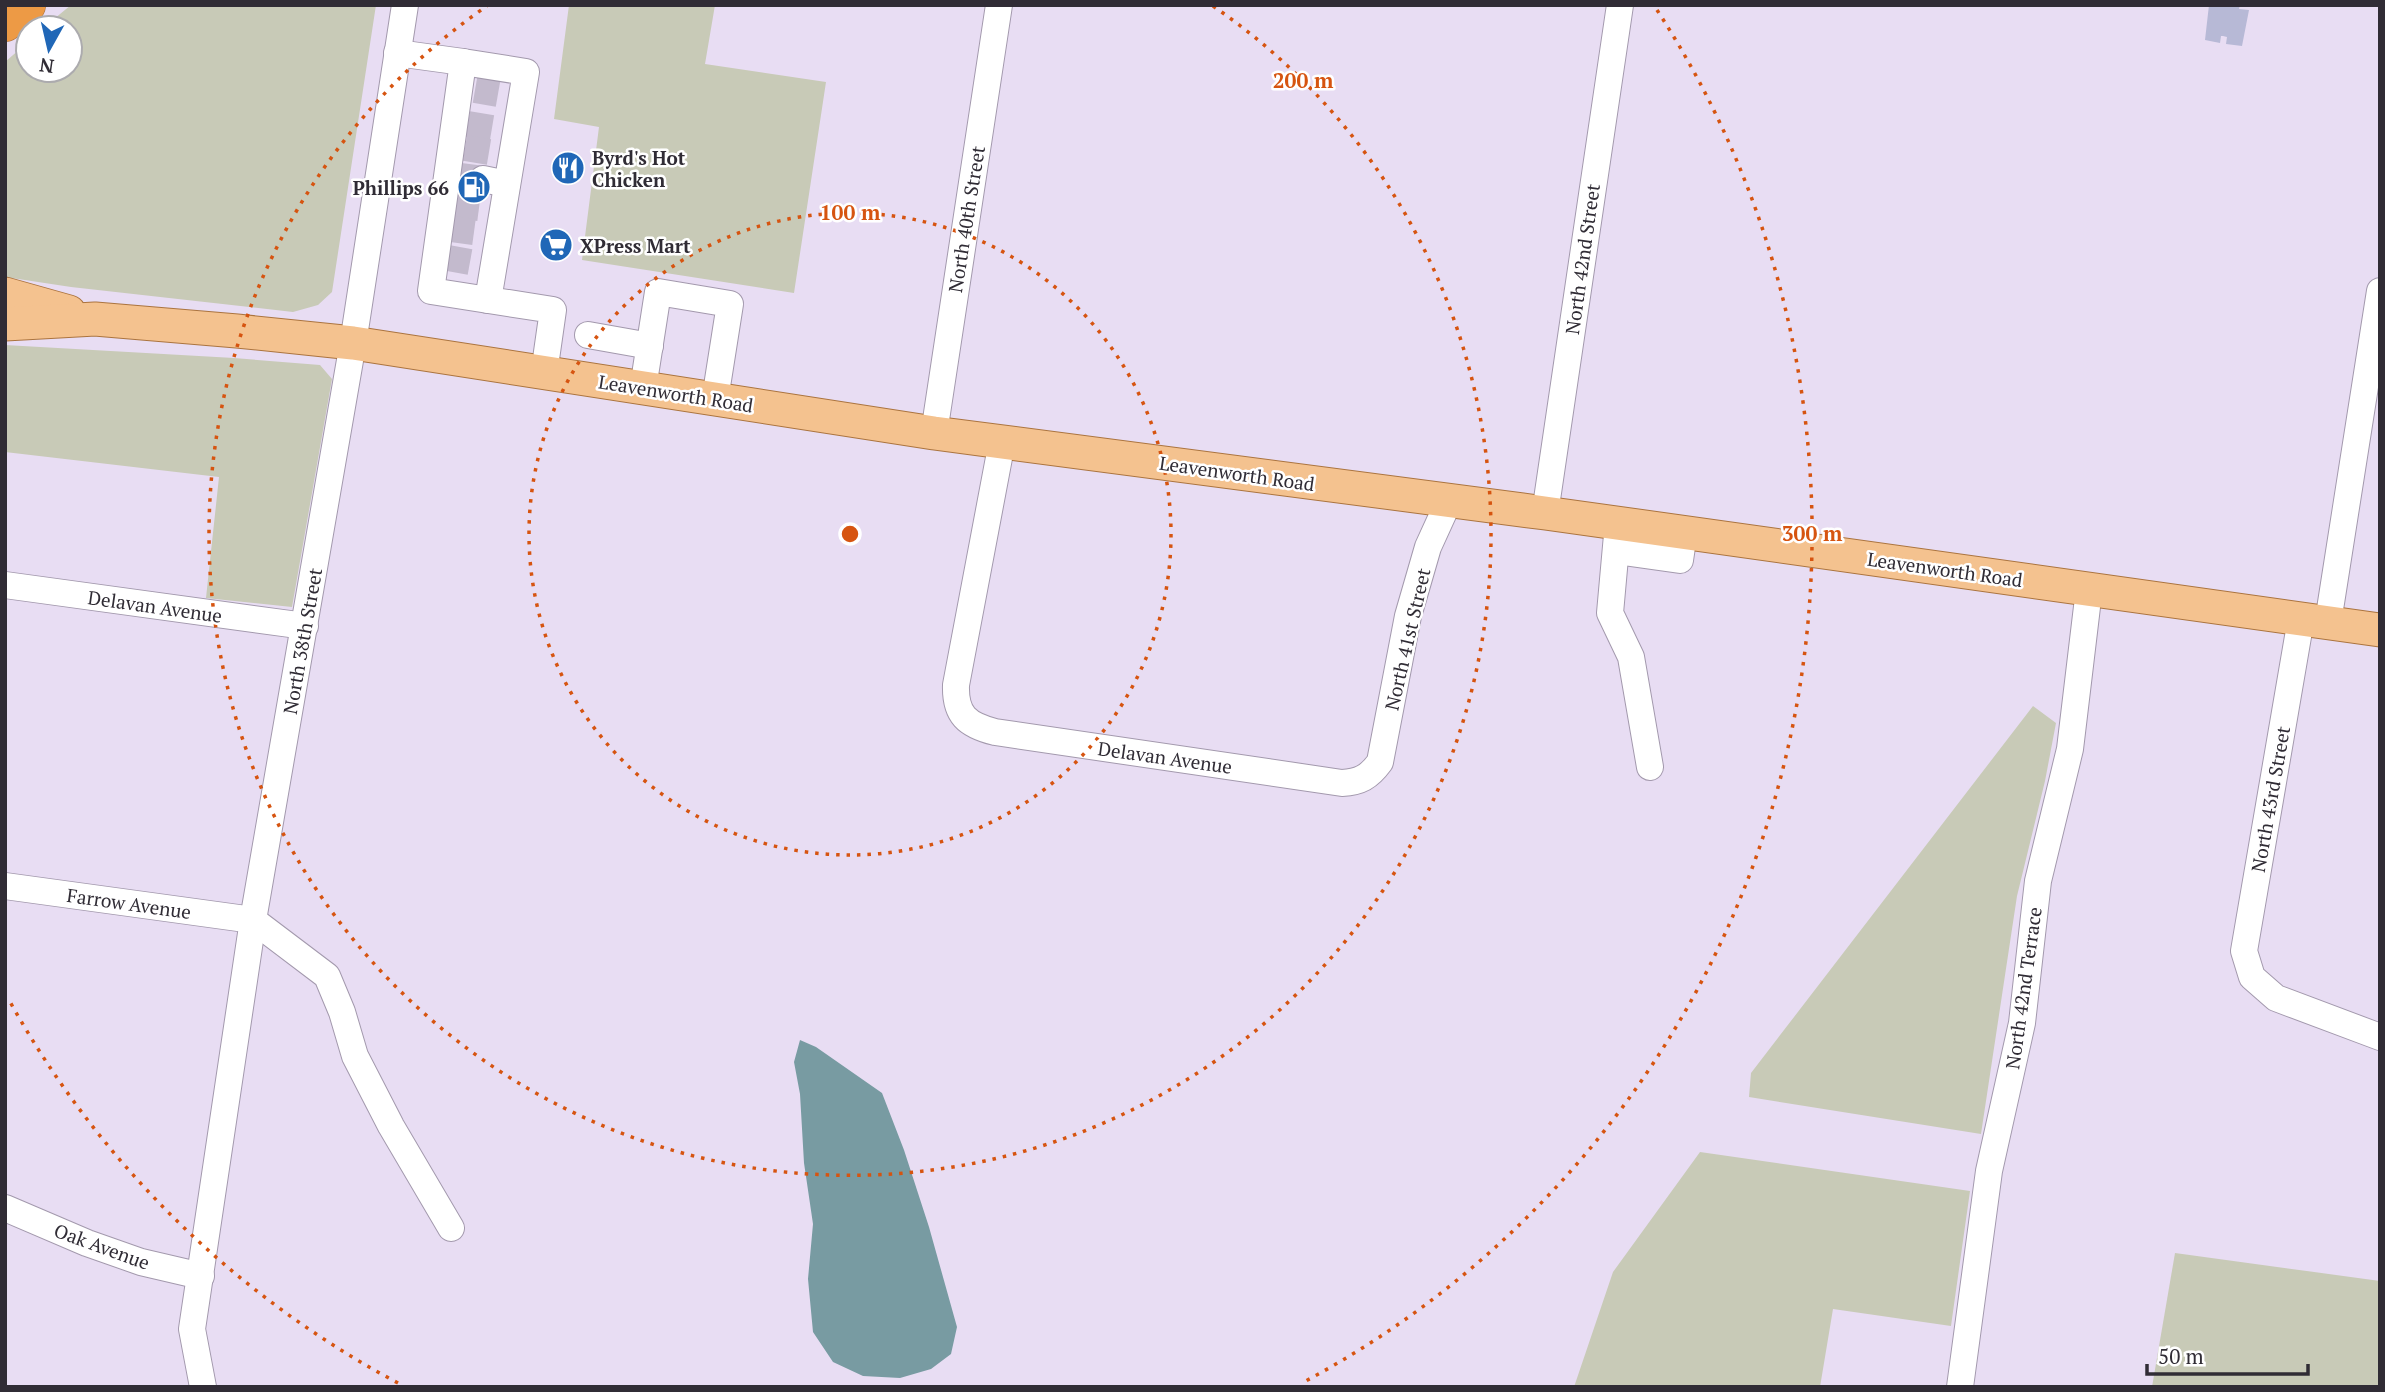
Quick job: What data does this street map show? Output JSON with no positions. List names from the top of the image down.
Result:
{
  "streets": {
    "main road": ["Leavenworth Road"],
    "street": [
      "North 40th Street",
      "North 42nd Street",
      "Delavan Avenue",
      "North 41st Street",
      "North 38th Street",
      "North 43rd Street",
      "Farrow Avenue",
      "North 42nd Terrace",
      "Oak Avenue"
    ]
  },
  "crossings": [
    ["North 40th Street", "Leavenworth Road"],
    ["North 42nd Street", "Leavenworth Road"],
    ["Leavenworth Road", "Delavan Avenue"],
    ["Leavenworth Road", "North 41st Street"],
    ["Leavenworth Road", "North 38th Street"],
    ["Leavenworth Road", "North 43rd Street"],
    ["Leavenworth Road", "North 42nd Terrace"],
    ["Delavan Avenue", "North 41st Street"],
    ["Delavan Avenue", "North 38th Street"],
    ["North 38th Street", "Farrow Avenue"],
    ["North 38th Street", "Oak Avenue"]
  ],
  "places": {
    "restaurant": ["Byrd's Hot Chicken"],
    "fuel station": ["Phillips 66"],
    "supermarket": ["XPress Mart"]
  },
  "scale_bar": "50 m",
  "north": "bottom",
  "rings": ["200 m", "100 m", "300 m"]
}
